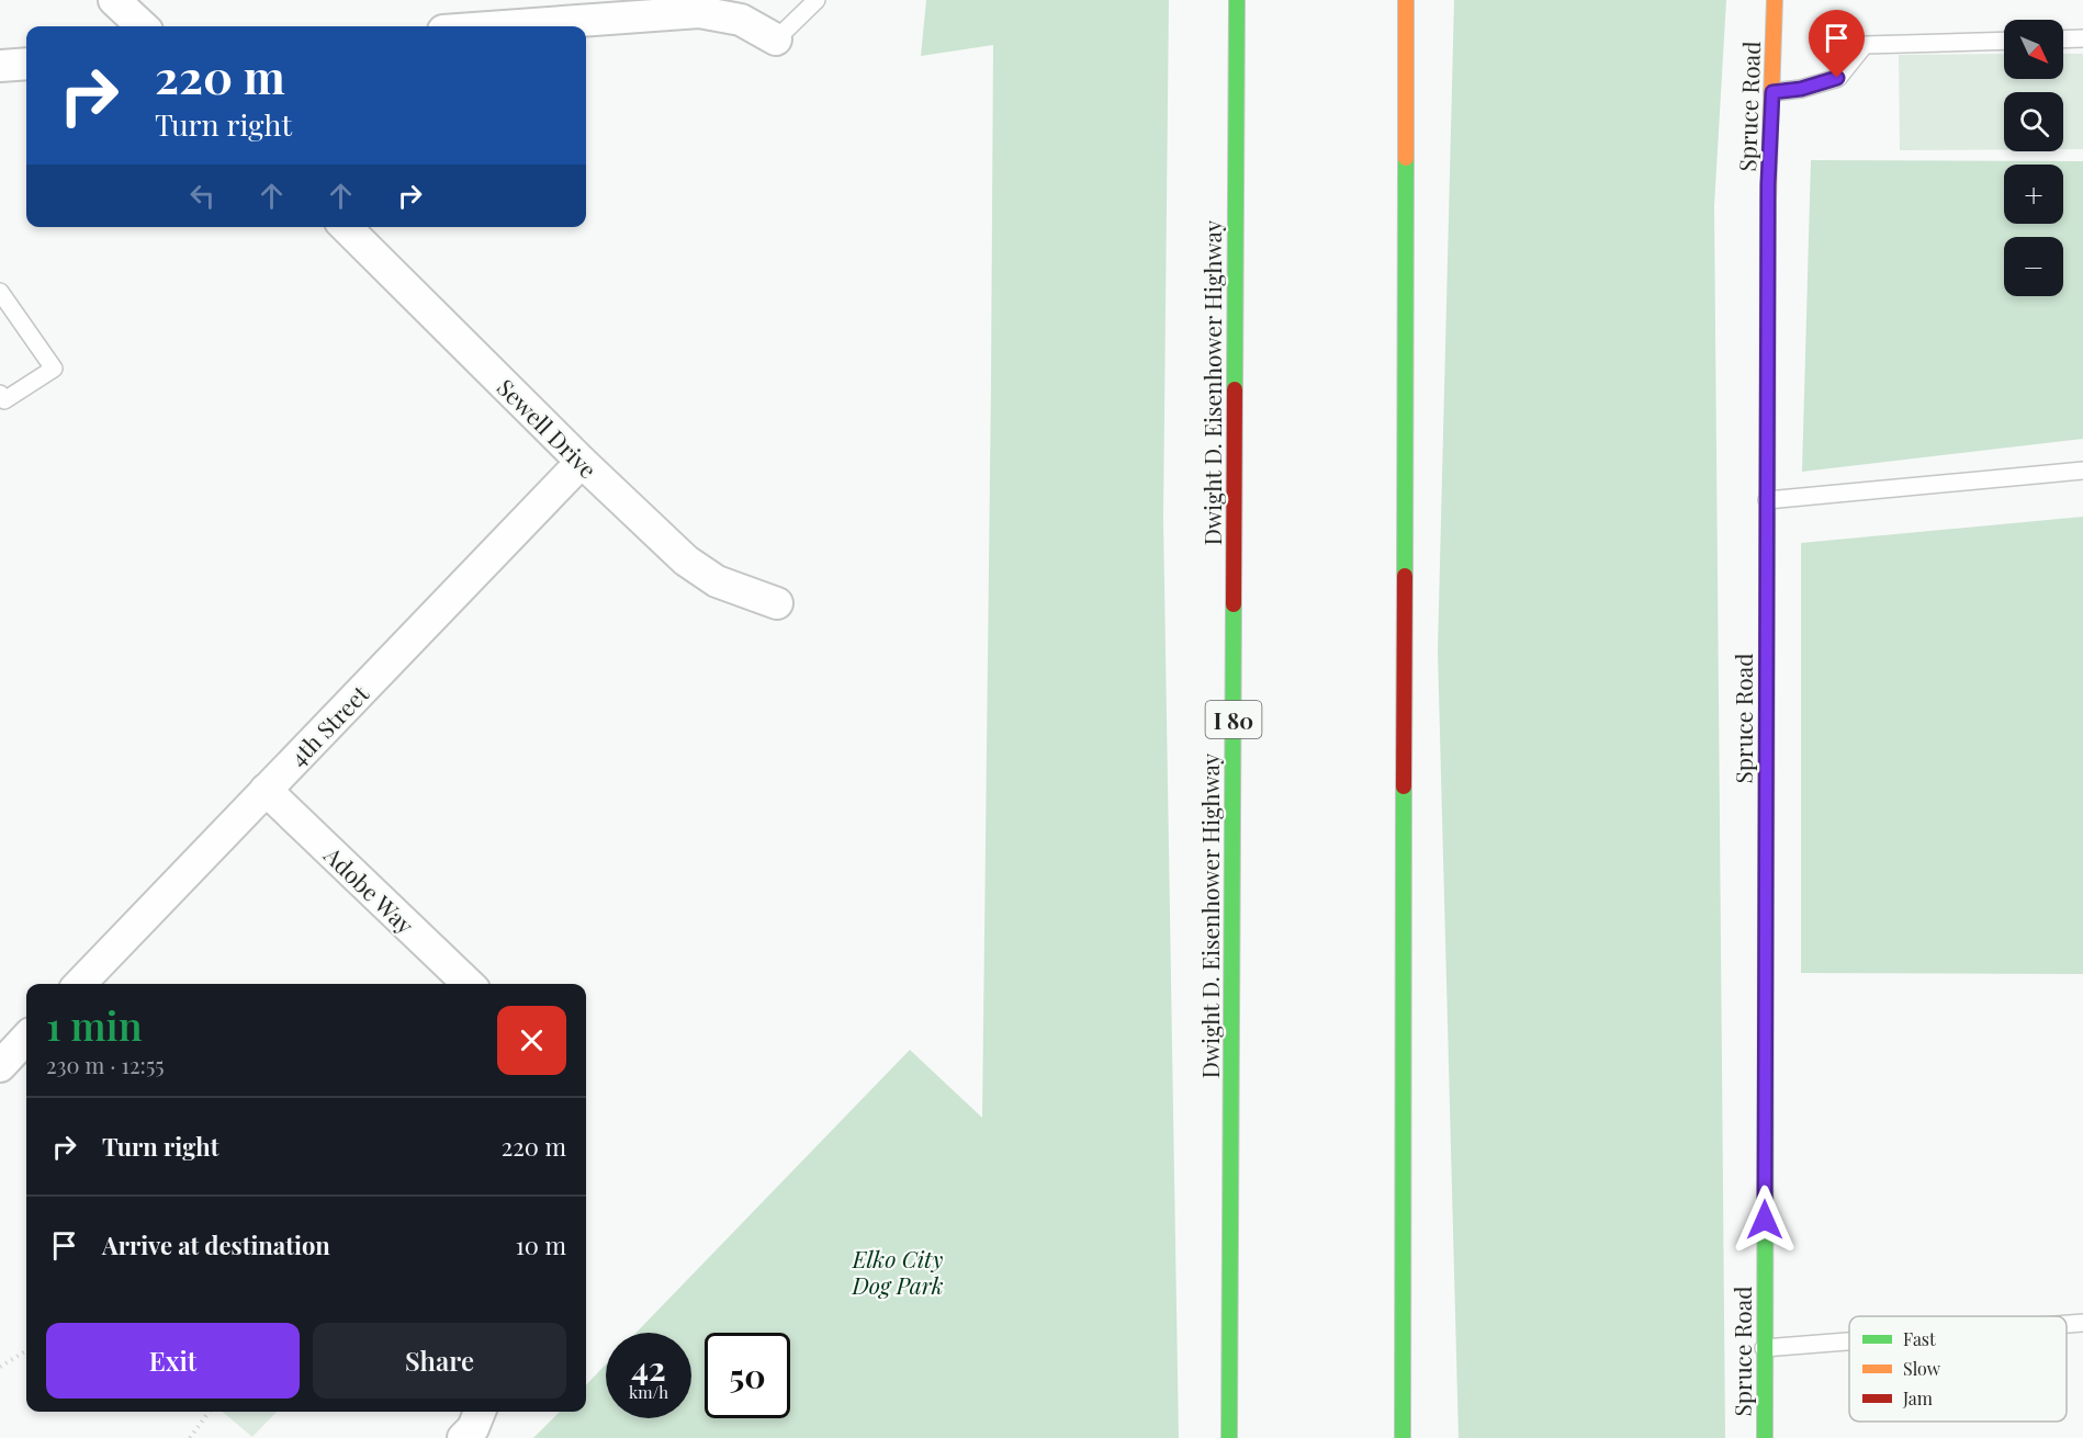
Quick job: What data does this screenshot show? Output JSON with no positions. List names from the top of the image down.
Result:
{
  "streets": {
    "main road": ["Spruce Road", "Dwight D. Eisenhower Highway", "I 80"],
    "street": ["Sewell Drive", "4th Street", "Adobe Way"]
  },
  "crossings": [
    ["Sewell Drive", "4th Street"],
    ["4th Street", "Adobe Way"]
  ],
  "parks": ["Elko City Dog Park"],
  "legend": ["Fast", "Slow", "Jam"],
  "north": "bottom right",
  "page": {
    "map_buttons": ["+", "−"],
    "turn": ["220 m", "Turn right"],
    "heading": ["1 min", "230 m · 12:55"],
    "list": [
      {
        "name": "Turn right",
        "value": "220 m"
      },
      {
        "name": "Arrive at destination",
        "value": "10 m"
      }
    ],
    "buttons": ["Exit", "Share"],
    "speed": "42 km/h",
    "limit": "50"
  }
}
